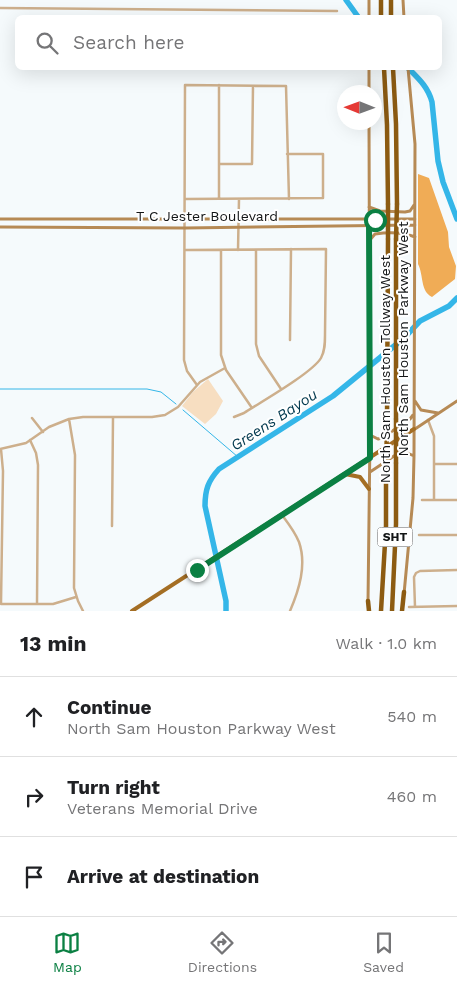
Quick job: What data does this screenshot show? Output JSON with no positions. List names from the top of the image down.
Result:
{
  "streets": {
    "highway": ["North Sam Houston Tollway West", "SHT"],
    "main road": ["T C Jester Boulevard", "North Sam Houston Parkway West"]
  },
  "crossings": [
    ["T C Jester Boulevard", "North Sam Houston Parkway West"]
  ],
  "water": ["Greens Bayou"],
  "north": "left",
  "page": {
    "search": "Search here",
    "heading": ["13 min", "Walk · 1.0 km"],
    "list": [
      ["Continue", "North Sam Houston Parkway West", "540 m"],
      ["Turn right", "Veterans Memorial Drive", "460 m"],
      "Arrive at destination"
    ],
    "nav": ["Map", "Directions", "Saved"]
  }
}
